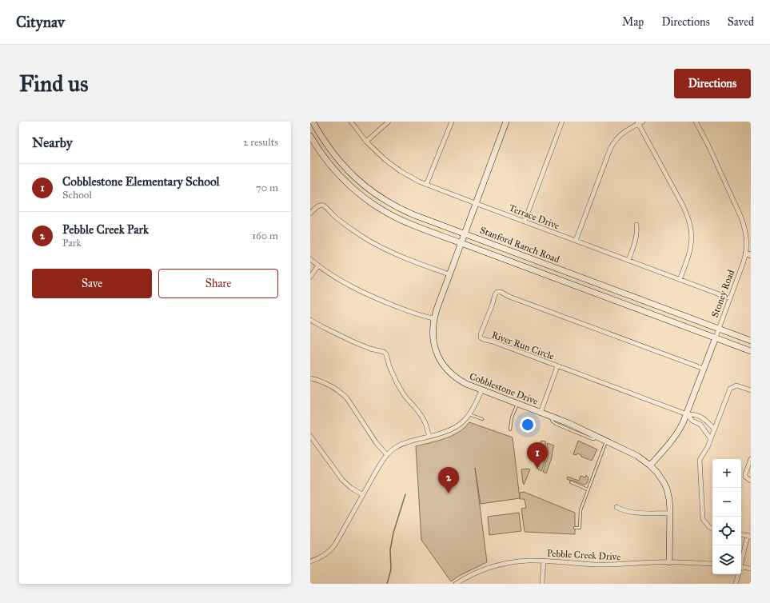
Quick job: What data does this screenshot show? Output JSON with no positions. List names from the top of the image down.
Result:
{
  "streets": {
    "main road": ["Stanford Ranch Road", "Stoney Road", "Cobblestone Drive"],
    "street": ["Terrace Drive", "River Run Circle", "Pebble Creek Drive"]
  },
  "crossings": [
    ["Terrace Drive", "Stoney Road"],
    ["Terrace Drive", "Cobblestone Drive"],
    ["Stanford Ranch Road", "Stoney Road"],
    ["Stanford Ranch Road", "Cobblestone Drive"],
    ["Stoney Road", "River Run Circle"],
    ["Stoney Road", "Cobblestone Drive"],
    ["Cobblestone Drive", "Pebble Creek Drive"]
  ],
  "page": {
    "header": "Citynav",
    "nav": ["Map", "Directions", "Saved"],
    "buttons": [
      "Directions",
      ["Save", "Share"]
    ],
    "title": "Find us",
    "heading": ["Nearby", "2 results"],
    "list": [
      {
        "mark": "1",
        "name": "Cobblestone Elementary School",
        "note": "School",
        "value": "70 m"
      },
      {
        "mark": "2",
        "name": "Pebble Creek Park",
        "note": "Park",
        "value": "160 m"
      }
    ],
    "pins": ["1", "2"],
    "map_buttons": ["+", "−"]
  }
}
